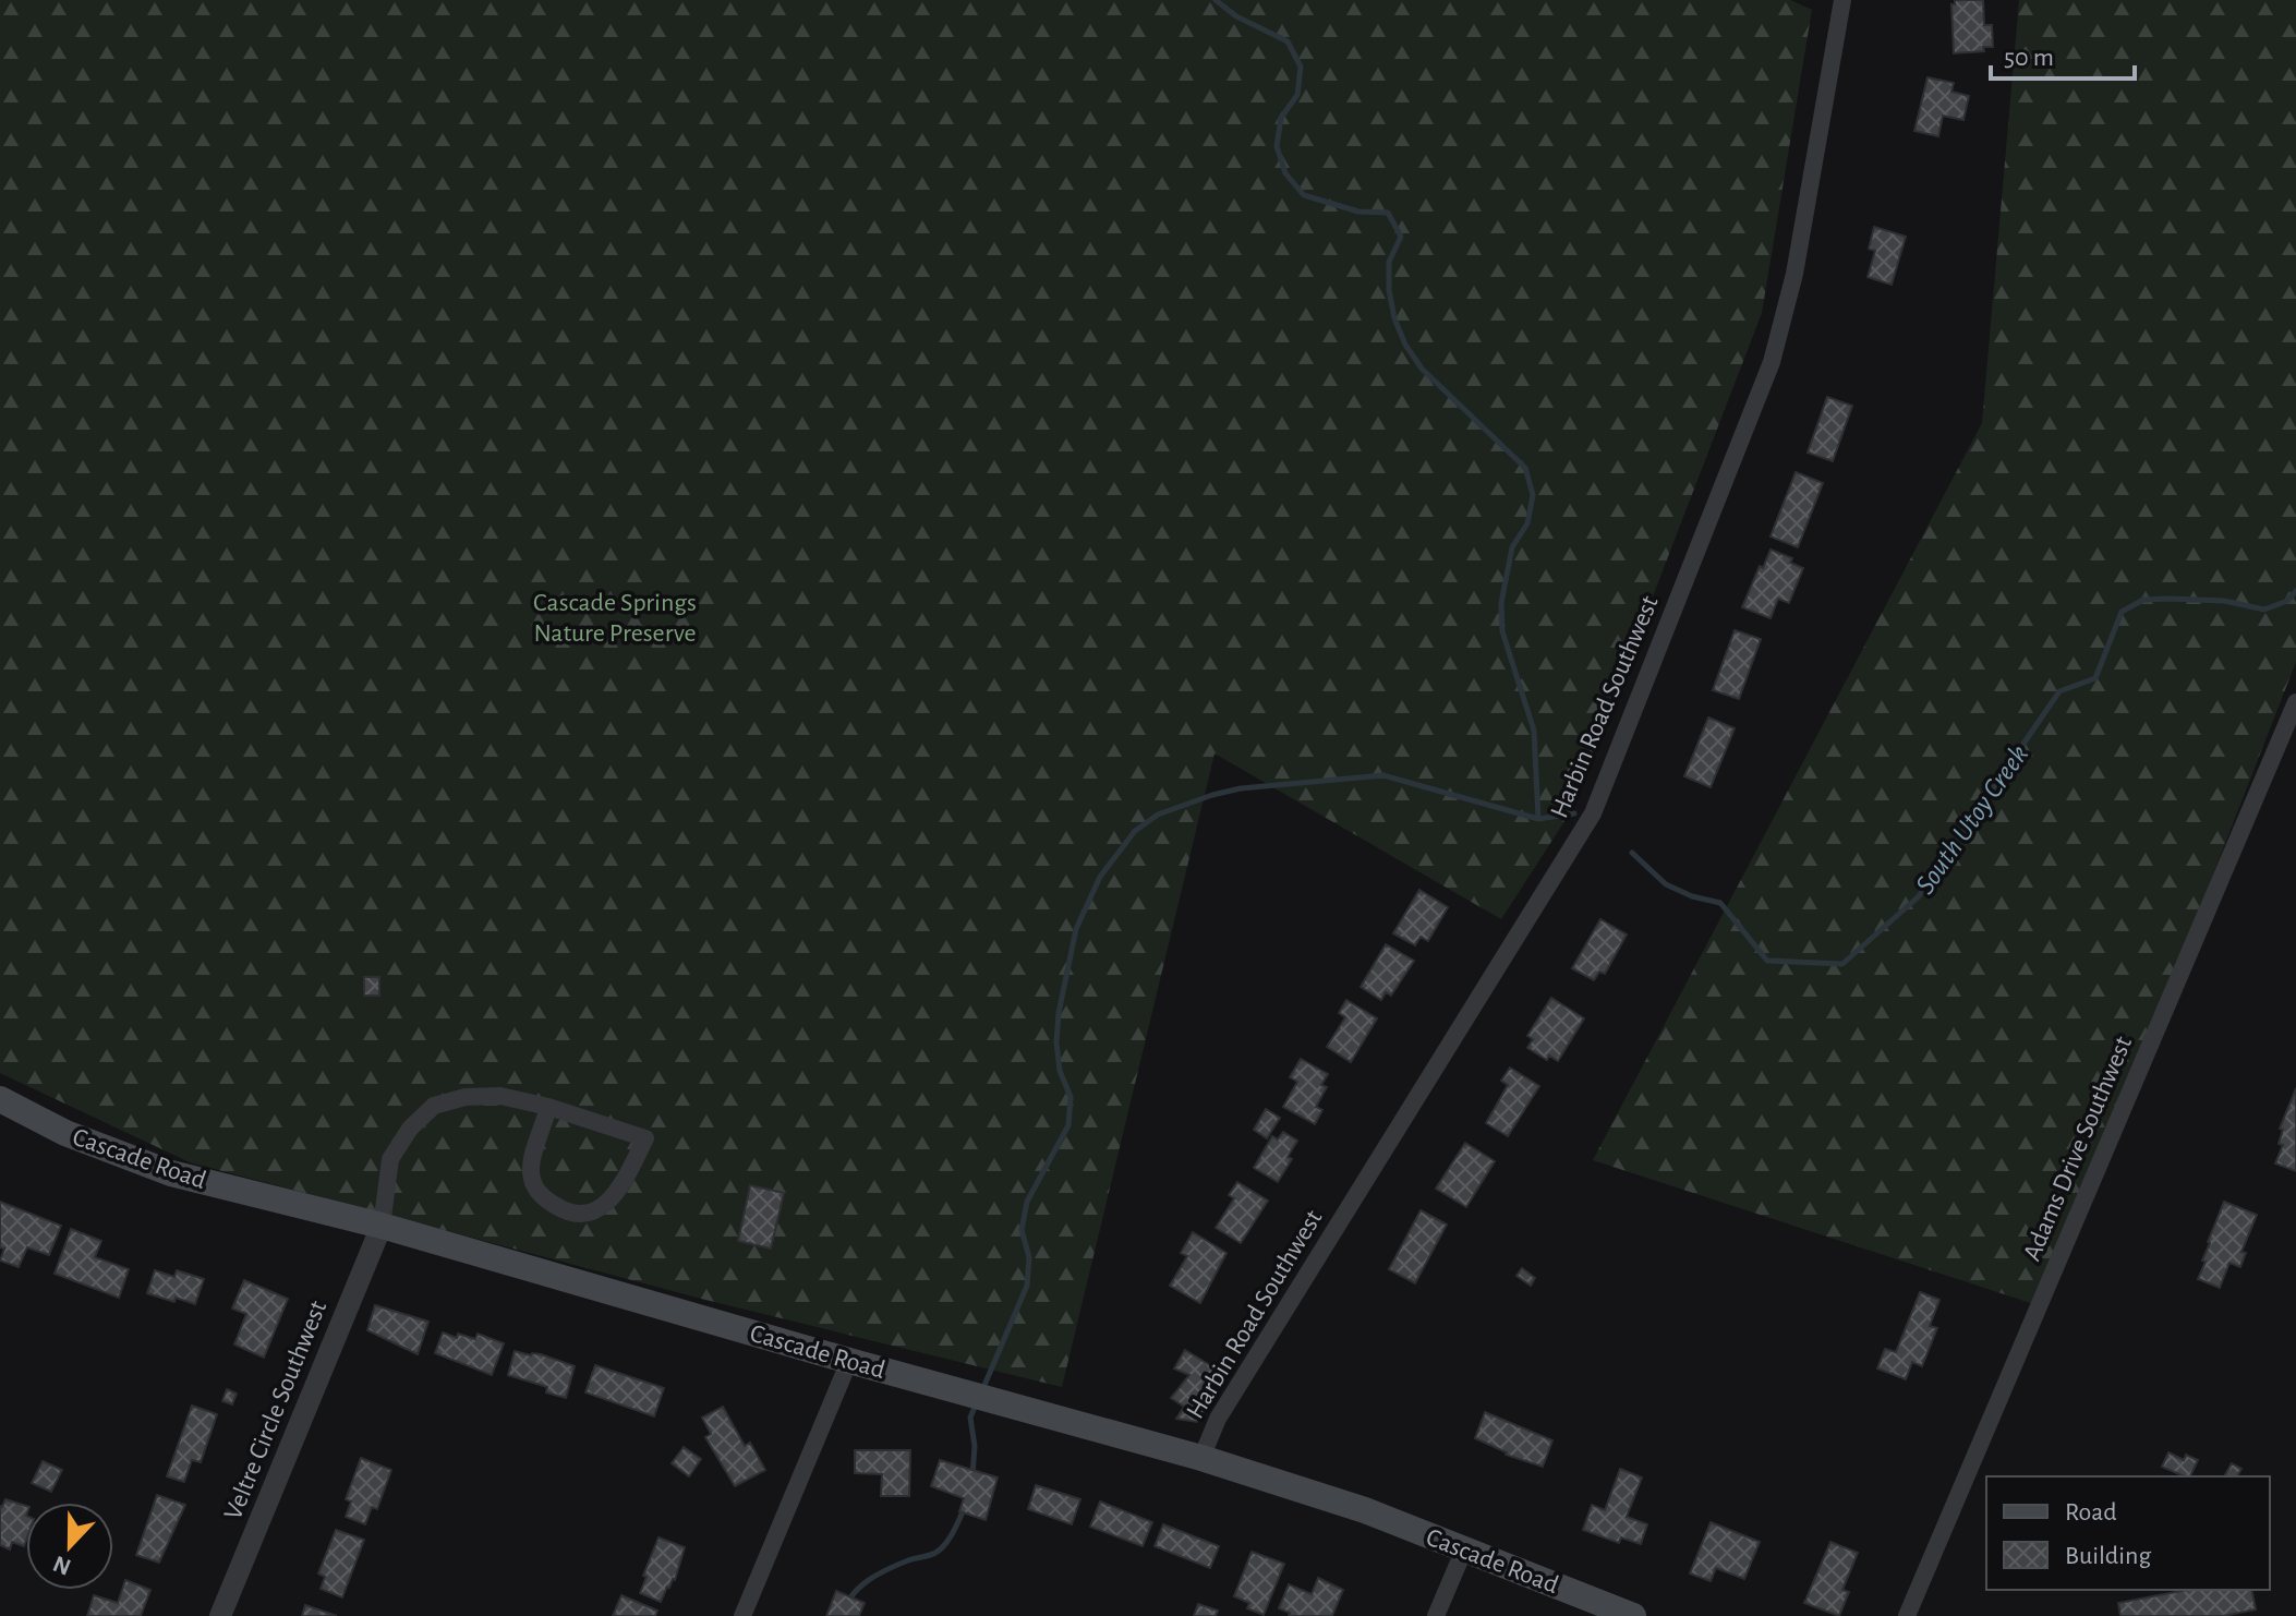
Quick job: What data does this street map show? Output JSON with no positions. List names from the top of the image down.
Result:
{
  "streets": {
    "main road": ["Cascade Road"],
    "street": ["Harbin Road Southwest", "Adams Drive Southwest", "Veltre Circle Southwest"]
  },
  "crossings": [
    ["Harbin Road Southwest", "Cascade Road"],
    ["Cascade Road", "Veltre Circle Southwest"]
  ],
  "water": ["South Utoy Creek"],
  "parks": ["Cascade Springs Nature Preserve"],
  "legend": ["Road", "Building"],
  "scale_bar": "50 m",
  "north": "bottom"
}
